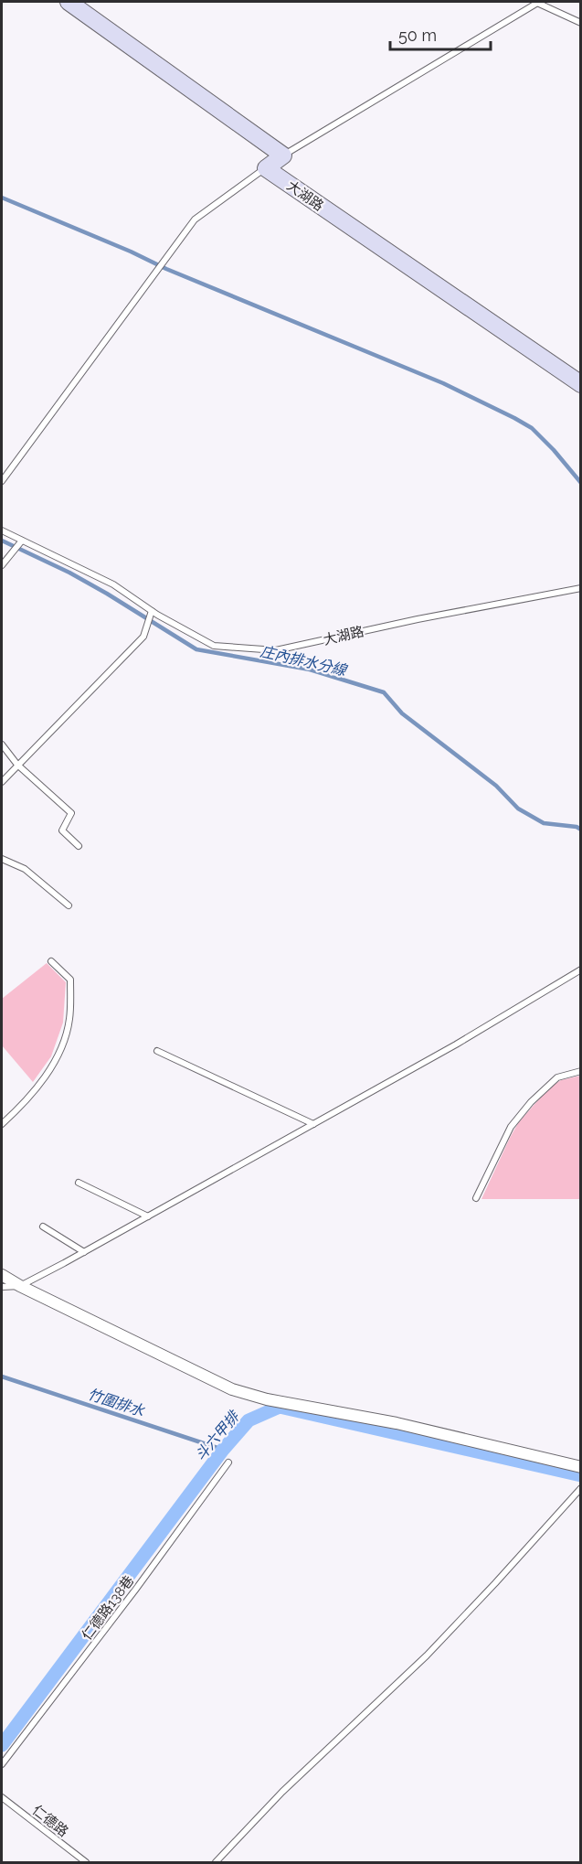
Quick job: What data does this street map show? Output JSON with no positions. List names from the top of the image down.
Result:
{
  "streets": {
    "street": ["大湖路"],
    "lane": ["仁德路138巷", "仁德路"]
  },
  "water": ["庄內排水分線", "竹圍排水", "斗六甲排"],
  "scale_bar": "50 m"
}
